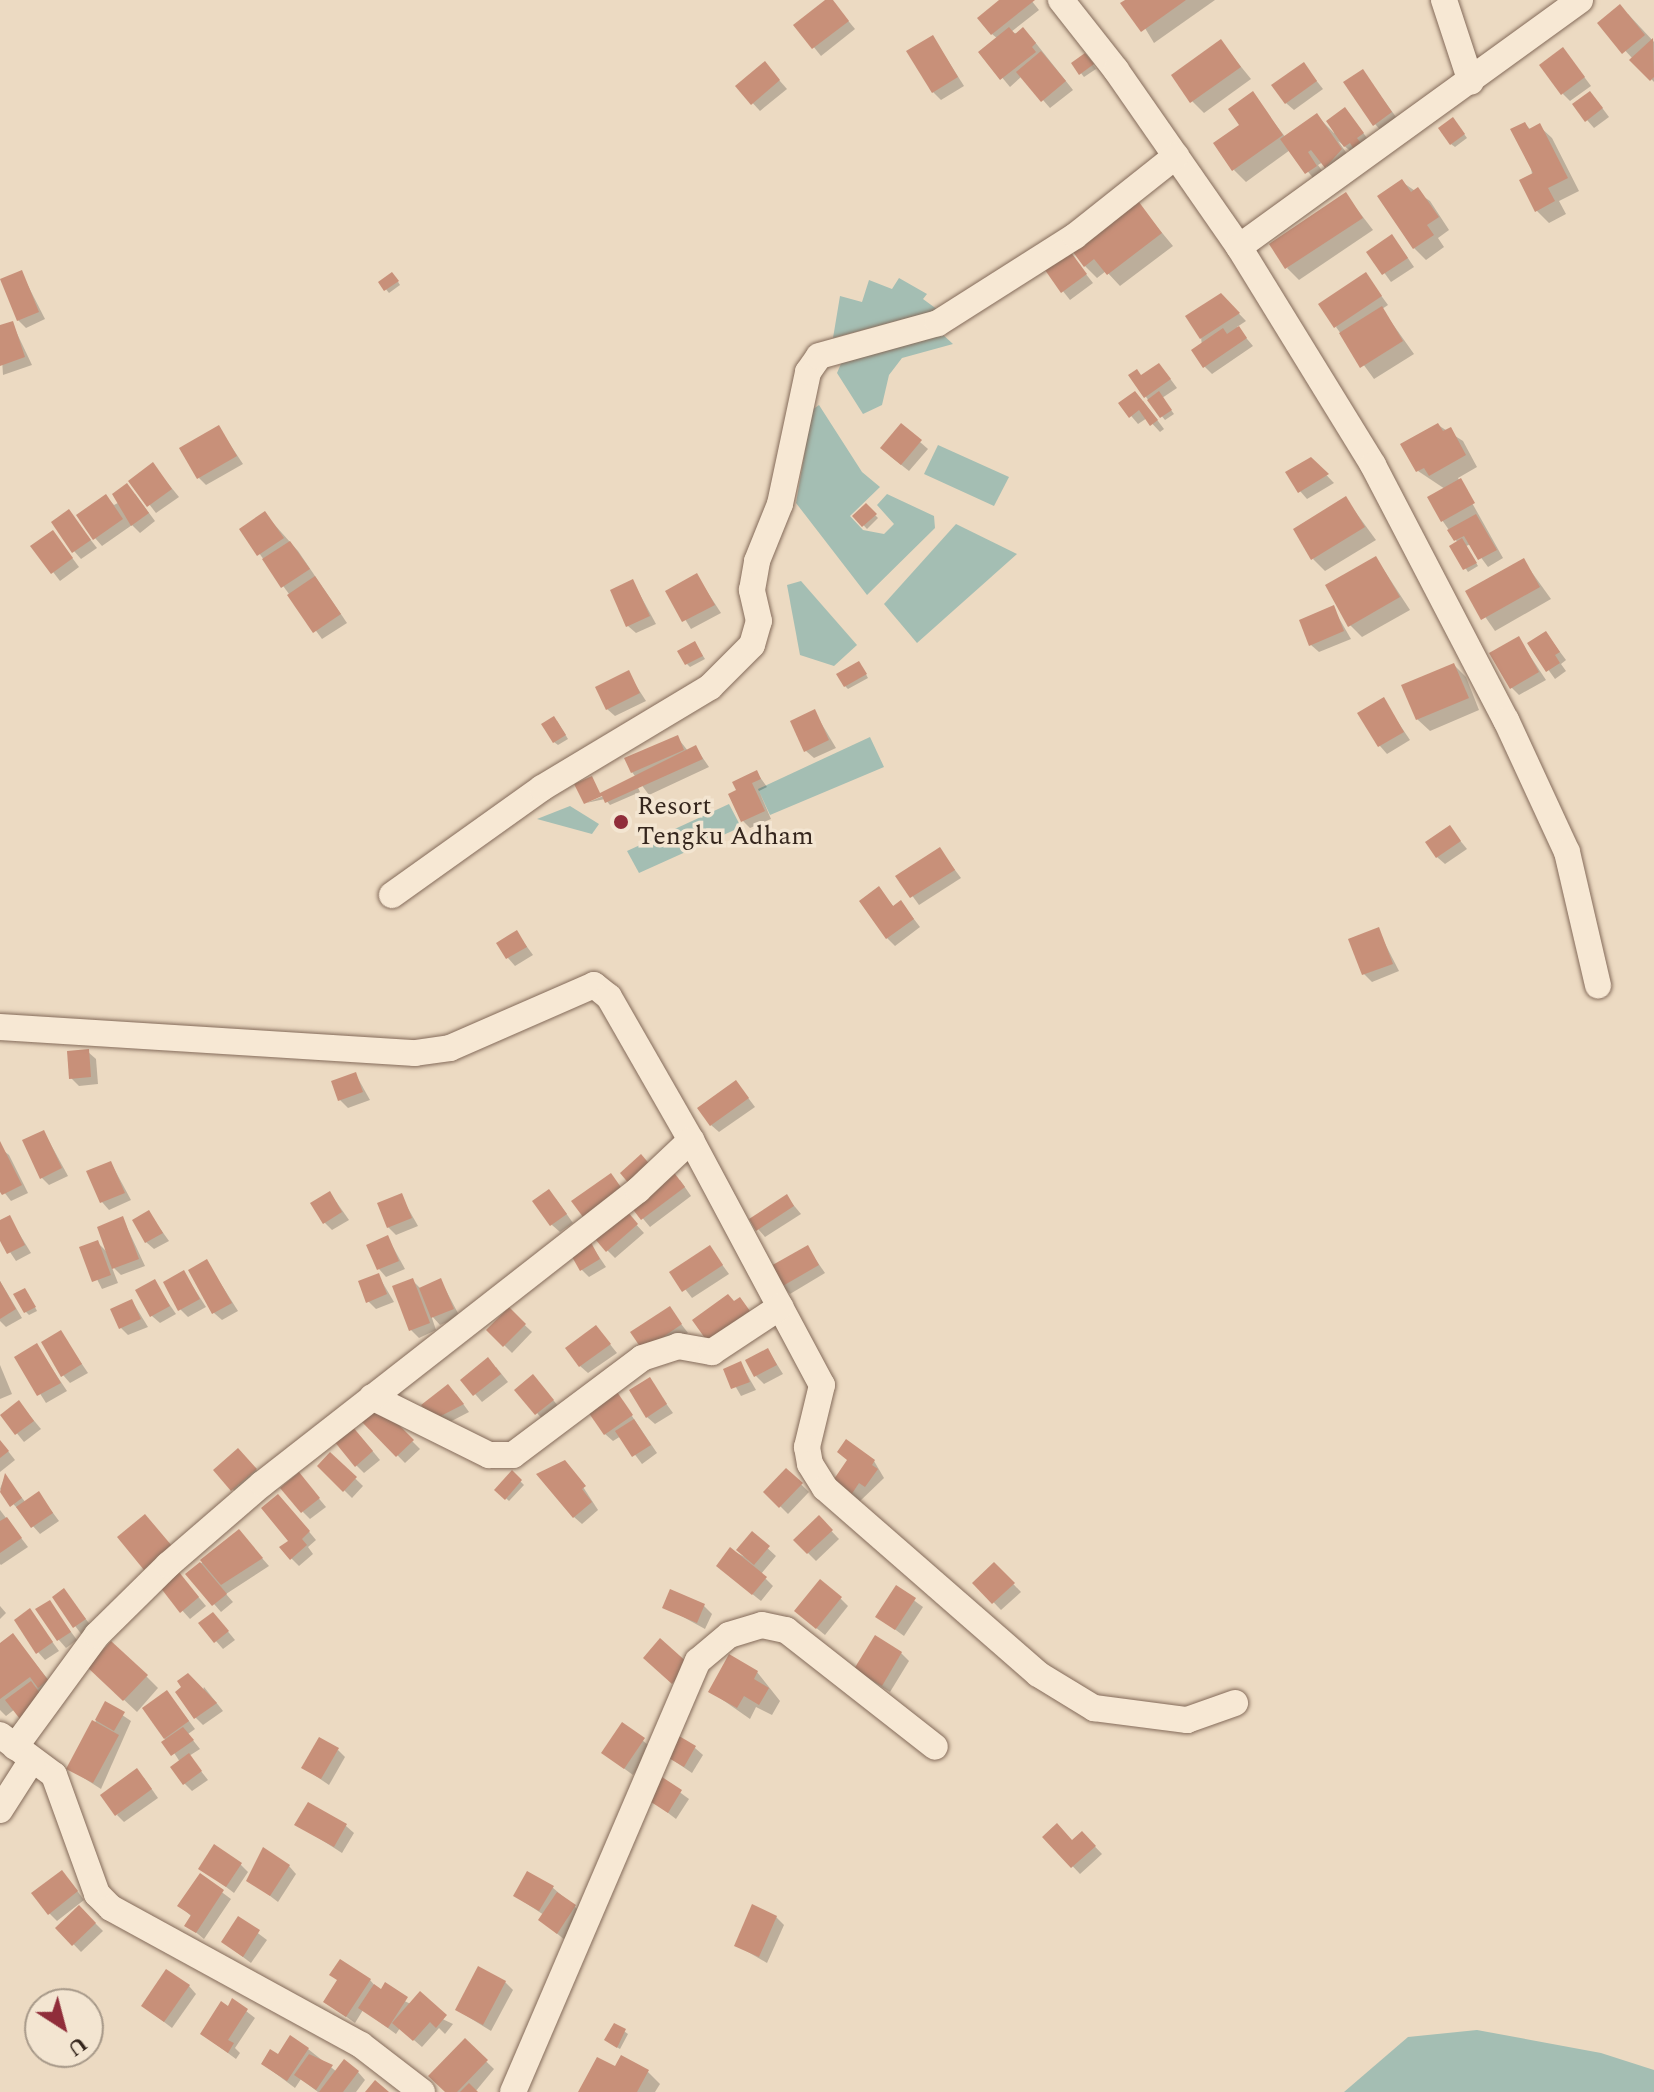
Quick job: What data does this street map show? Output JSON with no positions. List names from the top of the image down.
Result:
{
  "places": ["Resort Tengku Adham"],
  "north": "bottom right"
}
